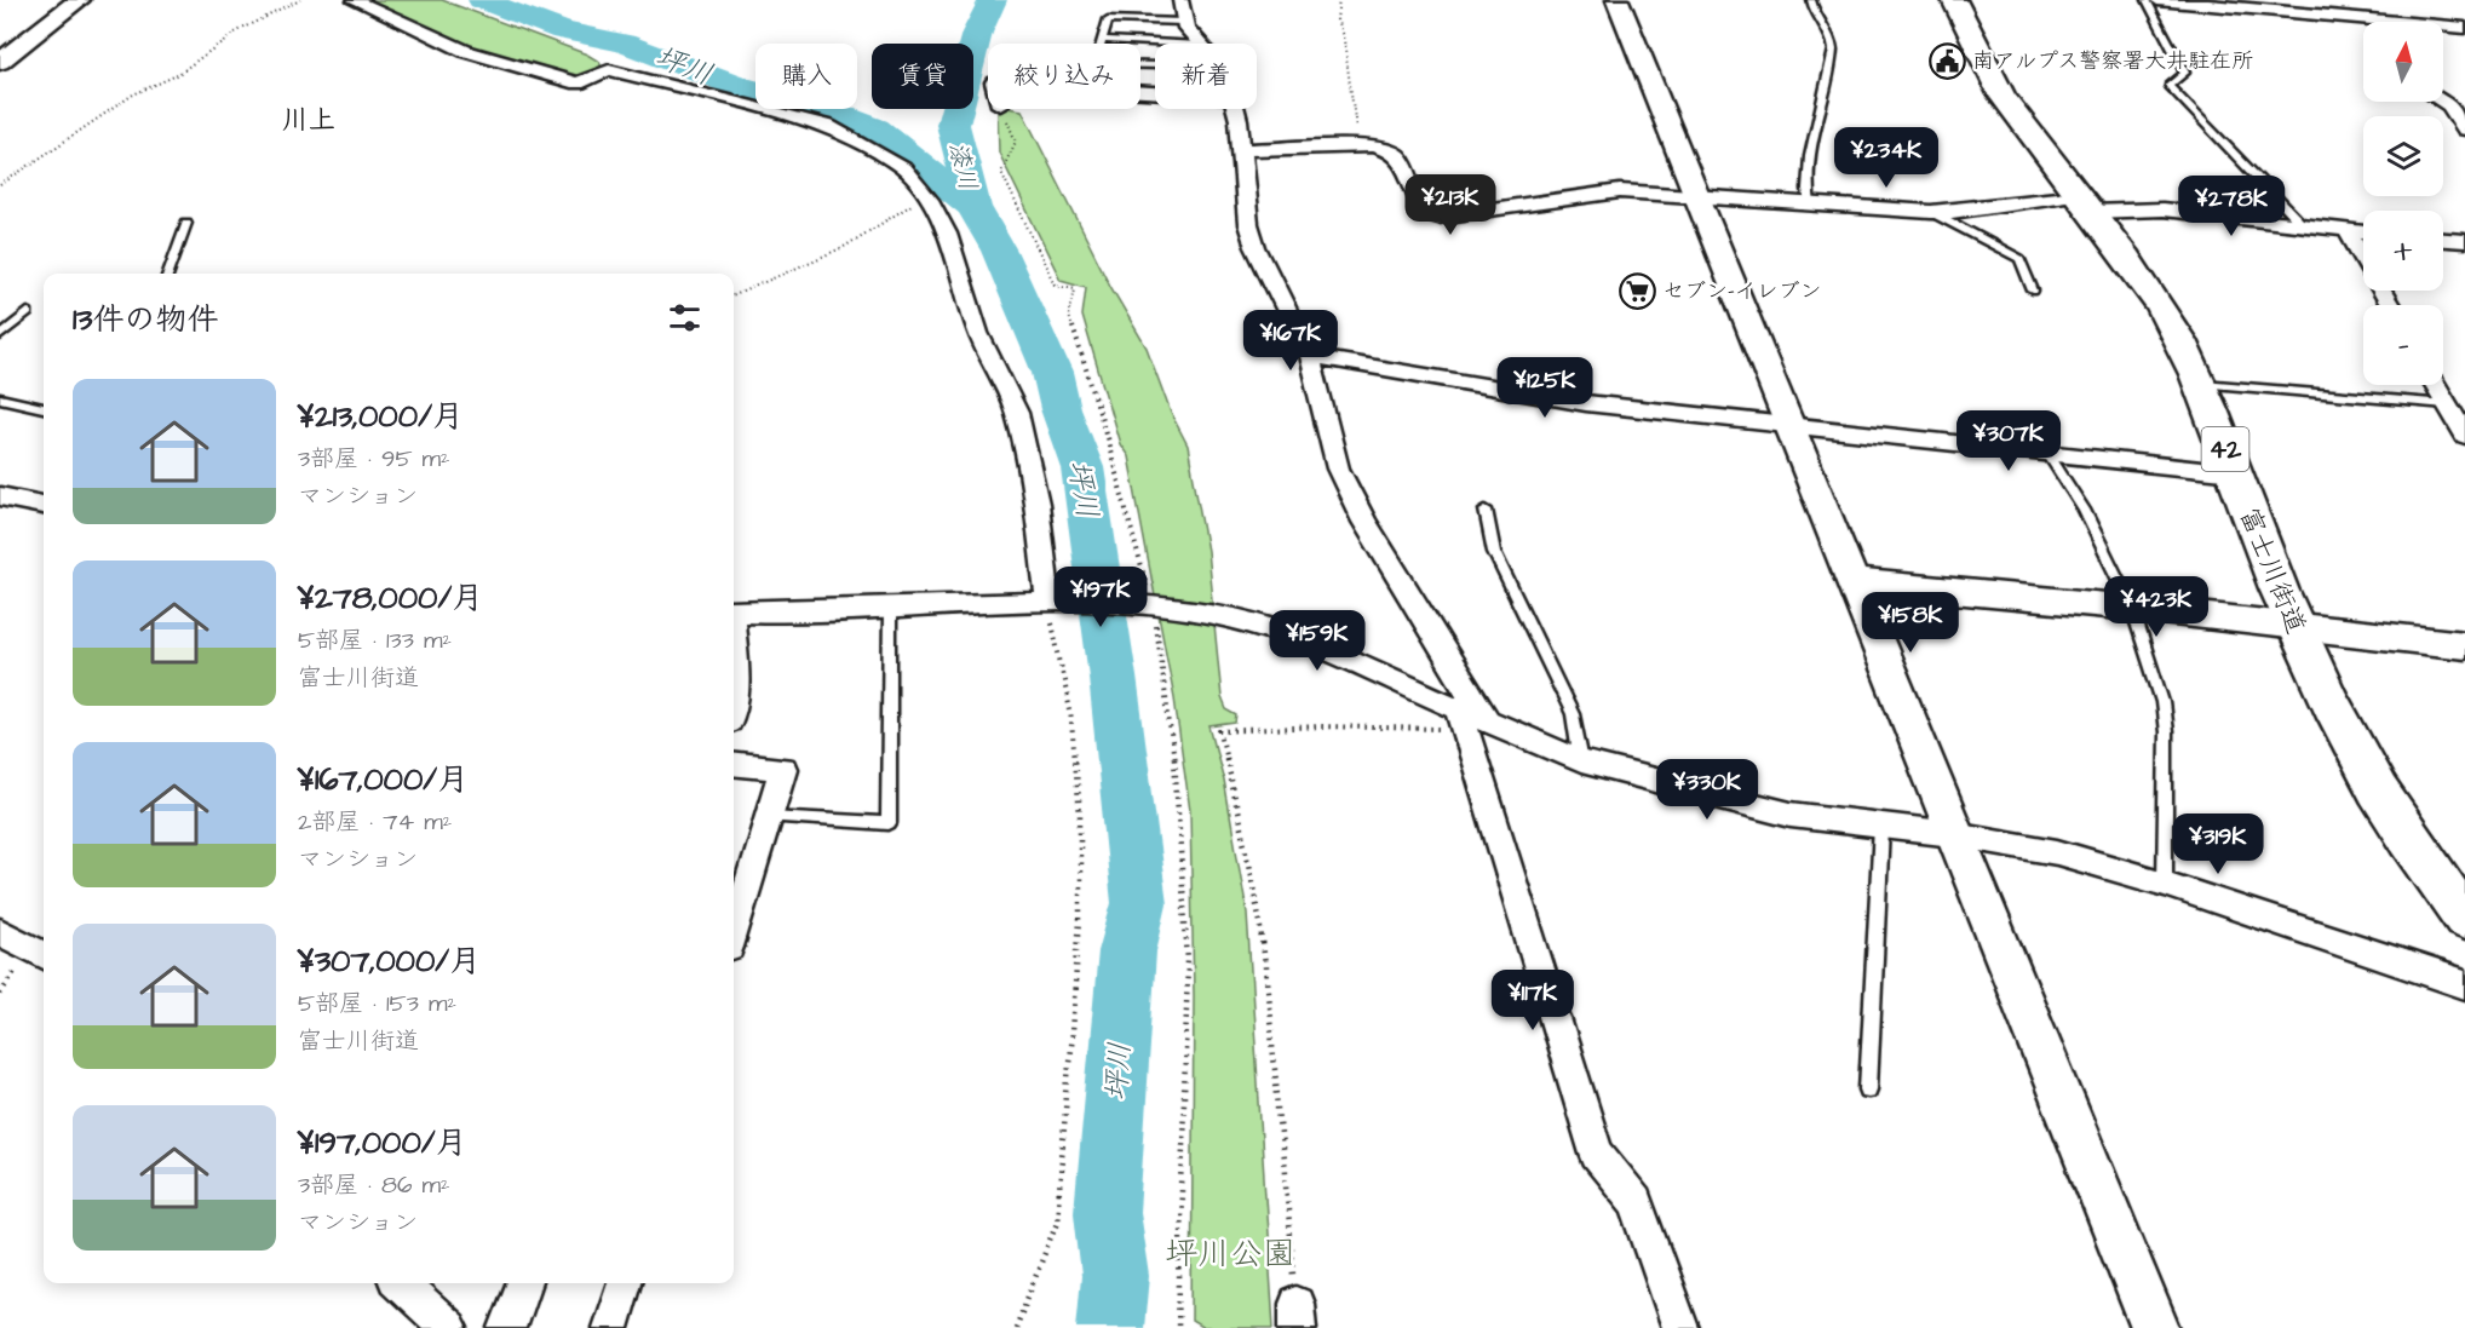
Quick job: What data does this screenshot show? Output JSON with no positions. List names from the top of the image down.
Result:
{
  "streets": {
    "main road": ["42", "富士川街道"]
  },
  "districts": ["川上"],
  "water": ["坪川", "漆川"],
  "parks": ["坪川公園"],
  "places": {
    "public building": ["南アルプス警察署大井駐在所"],
    "supermarket": ["セブン-イレブン"]
  },
  "north": "top",
  "page": {
    "map_buttons": ["+", "−"],
    "chip": [
      "購入",
      "賃貸",
      "絞り込み",
      "新着"
    ],
    "price": [
      "¥234K",
      "¥213K",
      "¥278K",
      "¥167K",
      "¥125K",
      "¥307K",
      "¥197K",
      "¥423K",
      "¥158K",
      "¥159K",
      "¥330K",
      "¥319K",
      "¥117K"
    ],
    "heading": "13件の物件",
    "list": [
      {
        "name": "¥213,000/月",
        "note": "3部屋 · 95 m² · マンション"
      },
      {
        "name": "¥278,000/月",
        "note": "5部屋 · 133 m² · 富士川街道"
      },
      {
        "name": "¥167,000/月",
        "note": "2部屋 · 74 m² · マンション"
      },
      {
        "name": "¥307,000/月",
        "note": "5部屋 · 153 m² · 富士川街道"
      },
      {
        "name": "¥197,000/月",
        "note": "3部屋 · 86 m² · マンション"
      }
    ]
  }
}
